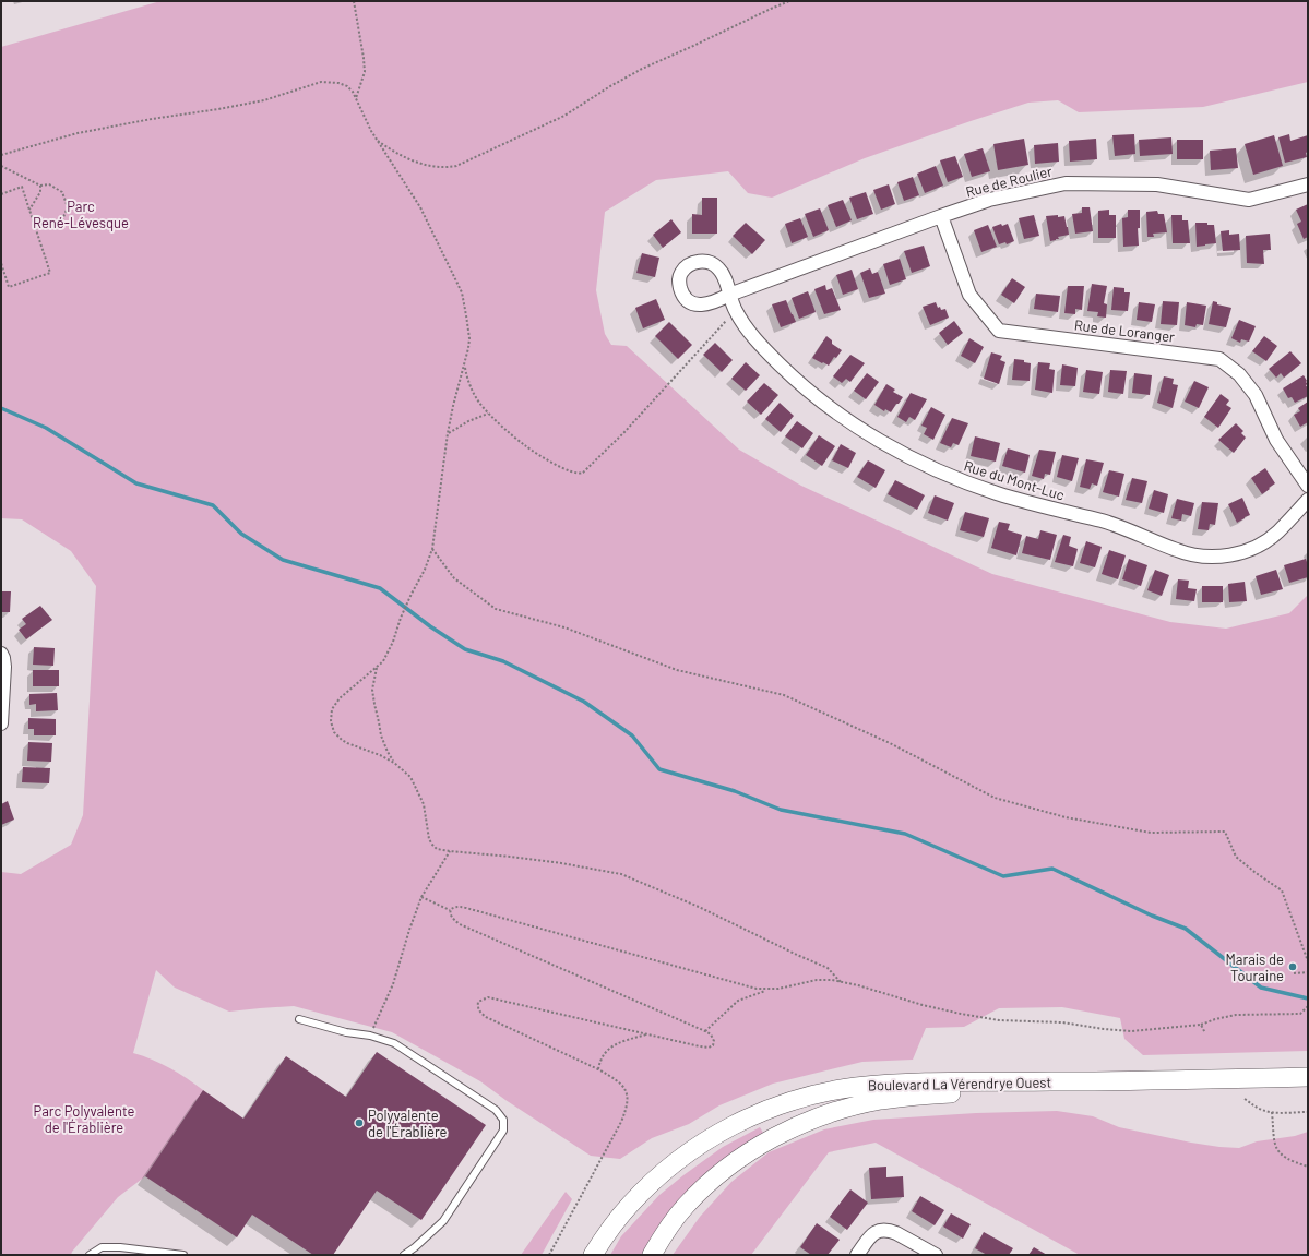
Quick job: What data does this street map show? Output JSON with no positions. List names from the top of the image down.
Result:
{
  "streets": {
    "main road": ["Boulevard La Vérendrye Ouest"],
    "street": ["Rue de Roulier", "Rue de Loranger", "Rue du Mont-Luc"]
  },
  "crossings": [
    ["Rue de Roulier", "Rue de Loranger"],
    ["Rue de Roulier", "Rue du Mont-Luc"]
  ],
  "parks": ["Parc René-Lévesque", "Parc Polyvalente de l'Érablière"],
  "places": ["Marais de Touraine", "Polyvalente de l'Érablière"]
}
